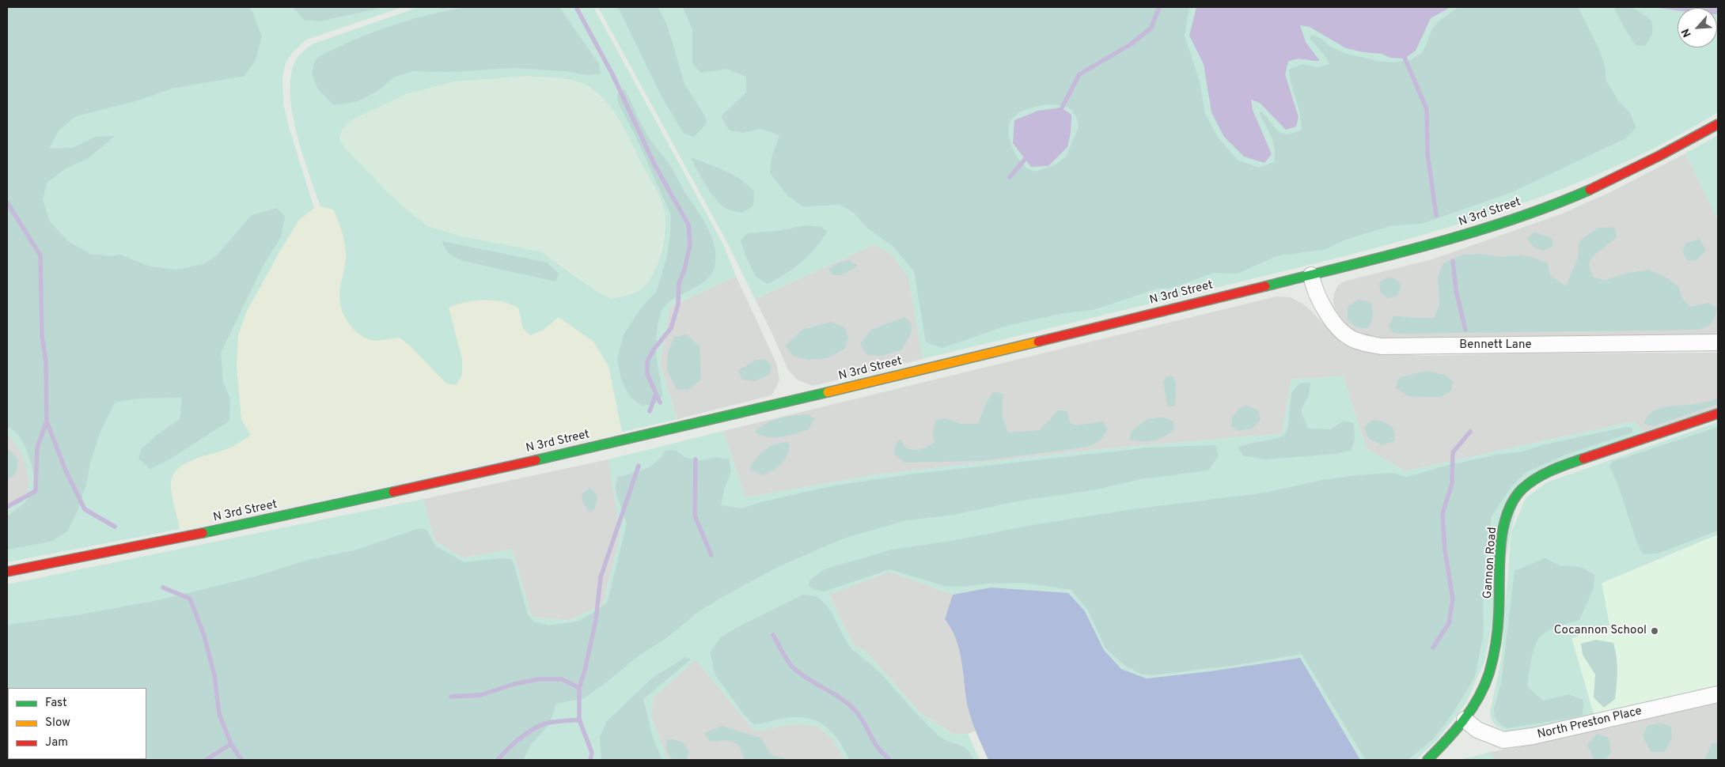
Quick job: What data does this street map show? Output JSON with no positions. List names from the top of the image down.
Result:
{
  "streets": {
    "main road": ["N 3rd Street", "Gannon Road"],
    "street": ["Bennett Lane", "North Preston Place"]
  },
  "crossings": [
    ["N 3rd Street", "Bennett Lane"],
    ["Gannon Road", "North Preston Place"]
  ],
  "places": ["Cocannon School"],
  "legend": ["Fast", "Slow", "Jam"],
  "north": "bottom left"
}
